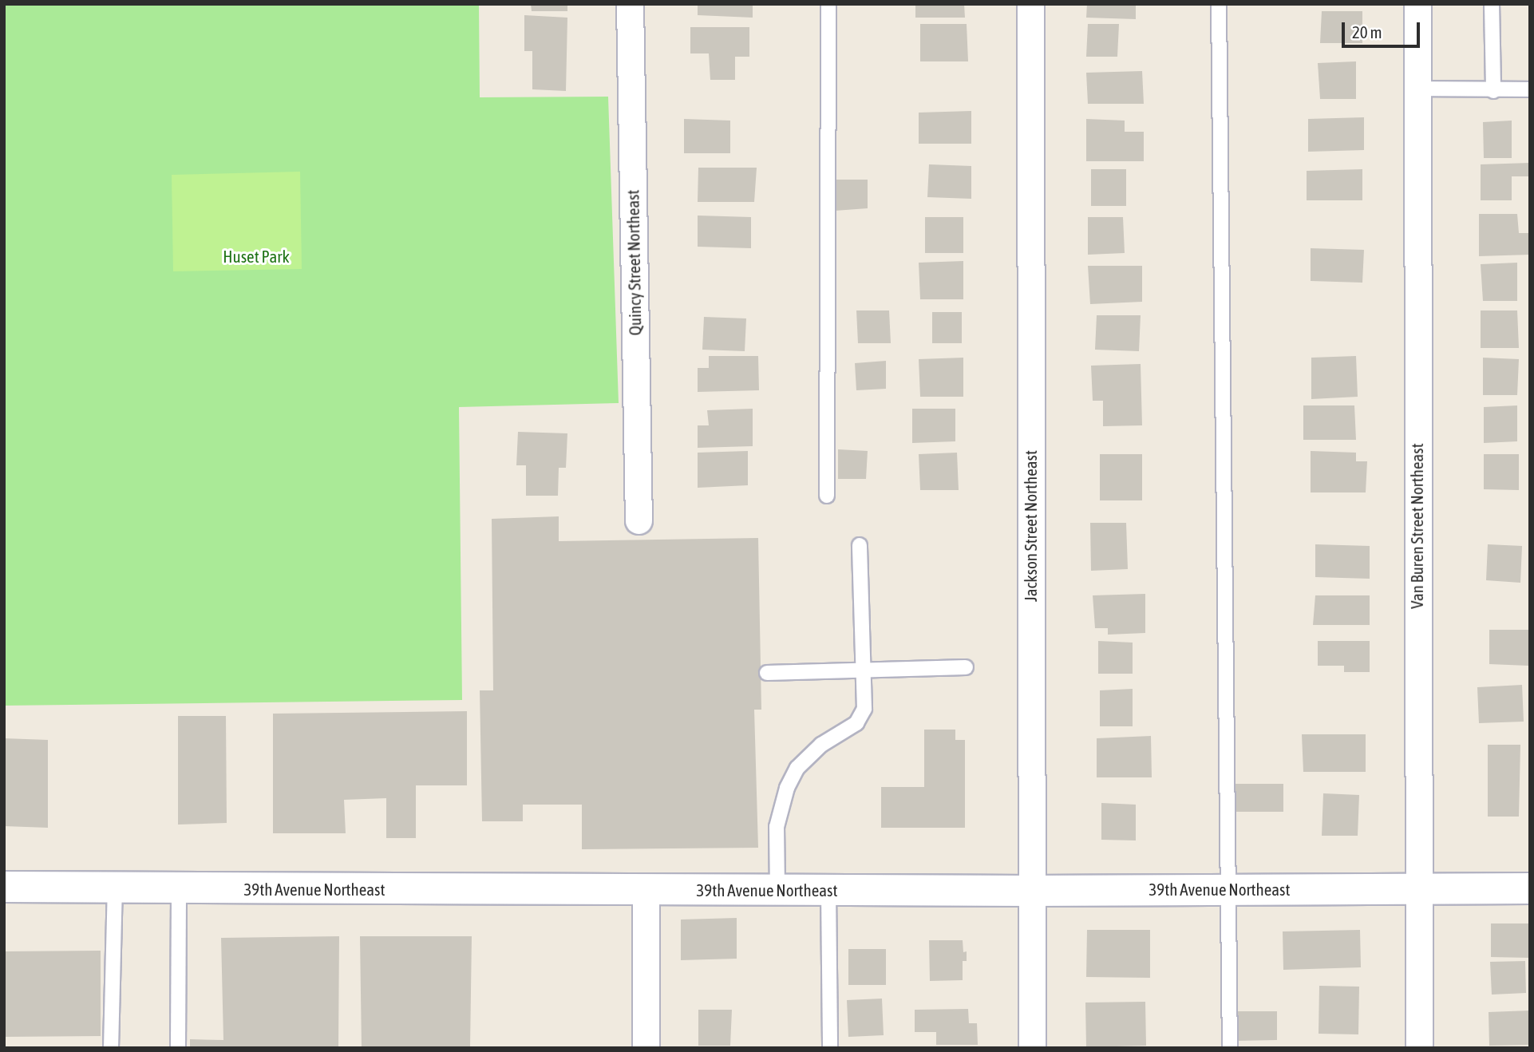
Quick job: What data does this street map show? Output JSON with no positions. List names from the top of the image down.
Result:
{
  "streets": {
    "street": [
      "Quincy Street Northeast",
      "Jackson Street Northeast",
      "Van Buren Street Northeast",
      "39th Avenue Northeast"
    ]
  },
  "crossings": [
    ["Jackson Street Northeast", "39th Avenue Northeast"],
    ["Van Buren Street Northeast", "39th Avenue Northeast"]
  ],
  "parks": ["Huset Park"],
  "scale_bar": "20 m"
}
